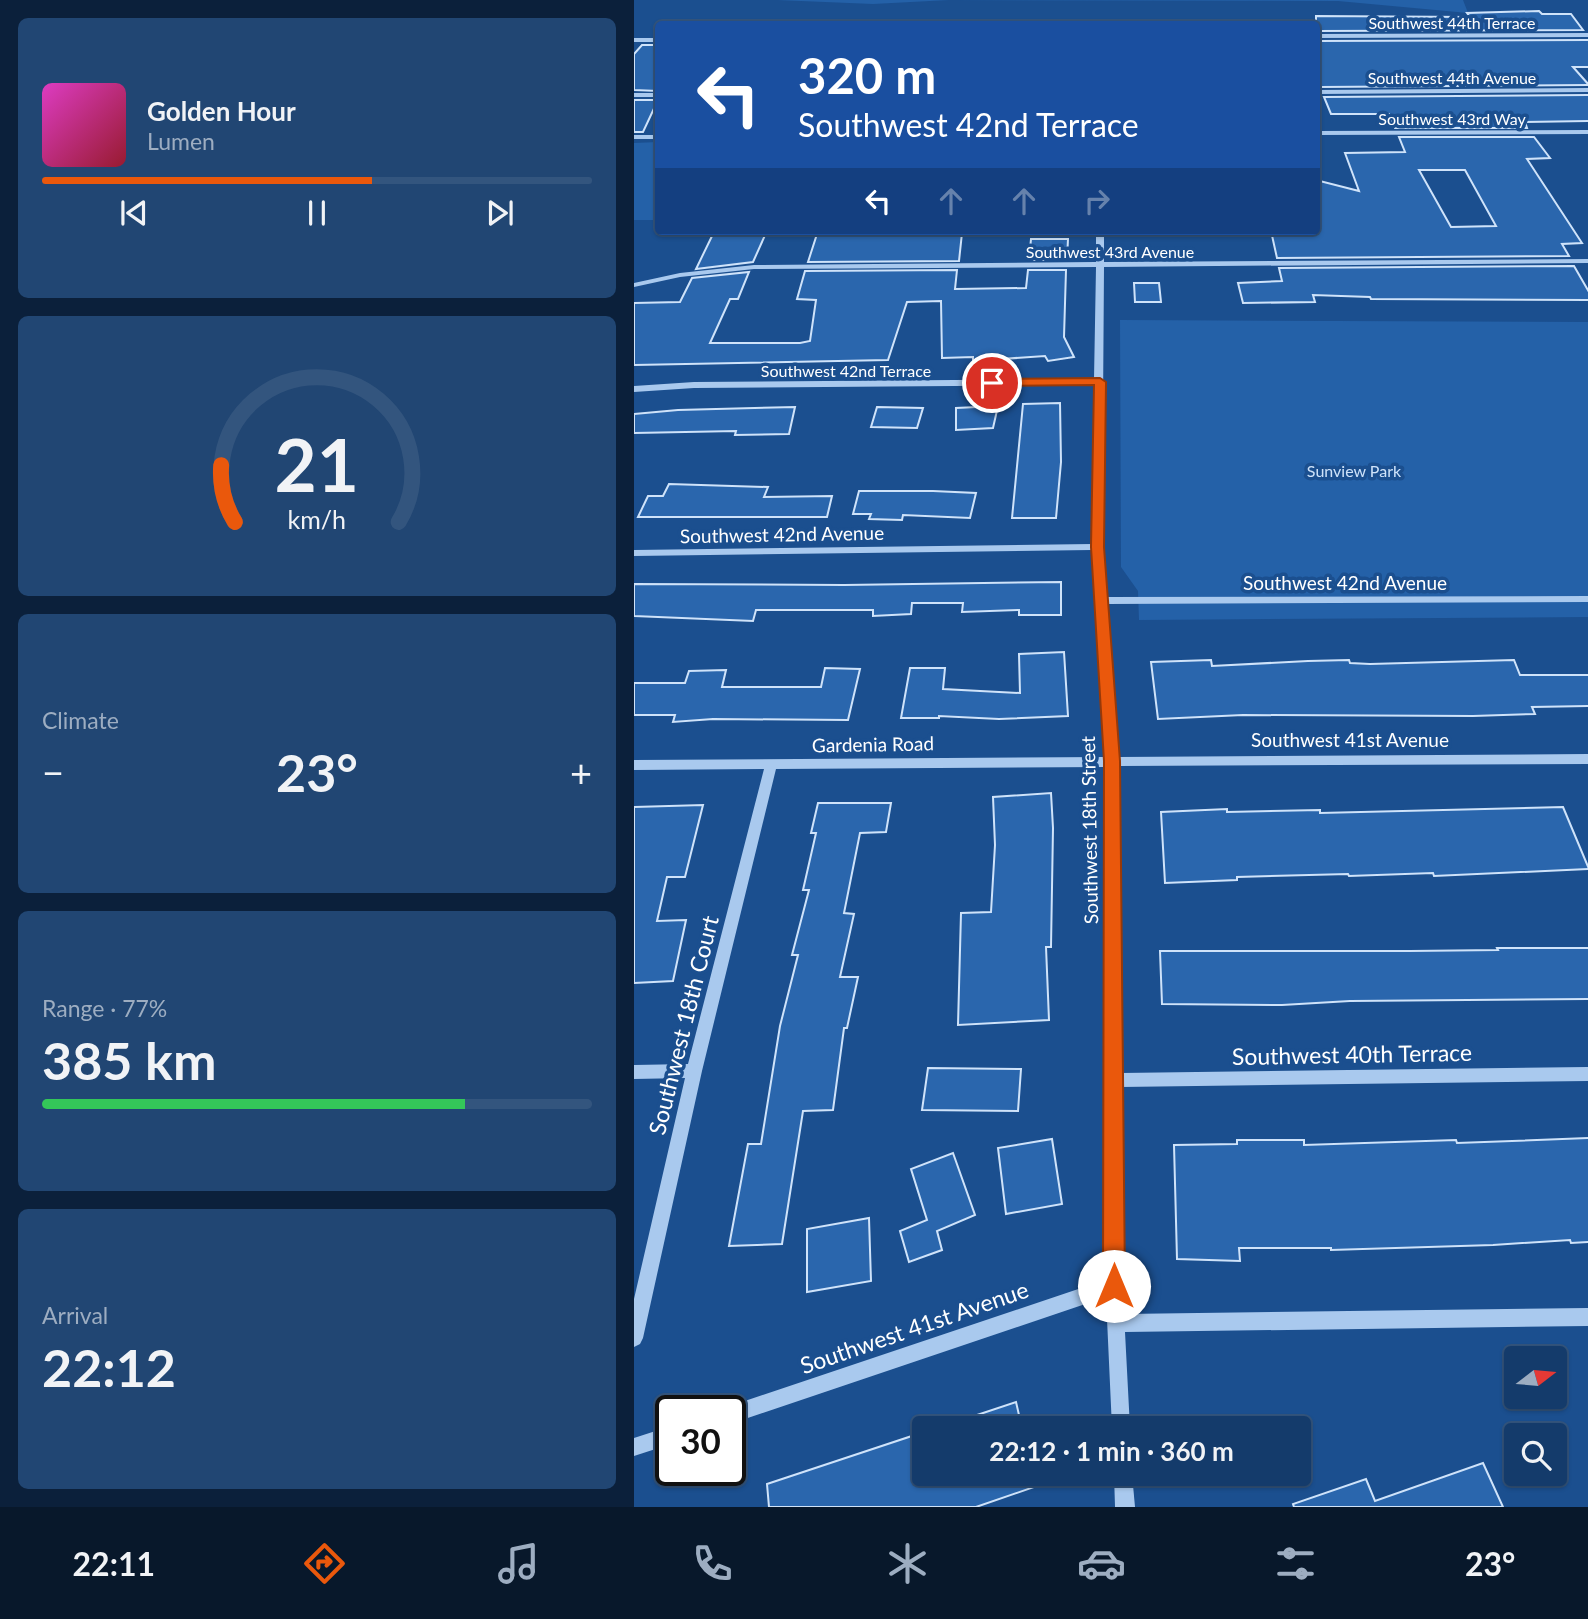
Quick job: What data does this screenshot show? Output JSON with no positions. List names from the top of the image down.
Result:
{
  "streets": {
    "street": [
      "Southwest 44th Terrace",
      "Southwest 44th Avenue",
      "Southwest 43rd Way",
      "Southwest 43rd Avenue",
      "Southwest 42nd Terrace",
      "Southwest 42nd Avenue",
      "Southwest 41st Avenue",
      "Gardenia Road",
      "Southwest 18th Street",
      "Southwest 18th Court",
      "Southwest 40th Terrace"
    ]
  },
  "crossings": [
    ["Southwest 43rd Avenue", "Southwest 18th Street"],
    ["Southwest 42nd Terrace", "Southwest 18th Street"],
    ["Southwest 42nd Avenue", "Southwest 18th Street"],
    ["Southwest 41st Avenue", "Gardenia Road"],
    ["Southwest 41st Avenue", "Southwest 18th Street"],
    ["Gardenia Road", "Southwest 18th Street"],
    ["Gardenia Road", "Southwest 18th Court"],
    ["Southwest 18th Street", "Southwest 40th Terrace"]
  ],
  "parks": ["Sunview Park"],
  "north": "right",
  "page": {
    "turn": ["320 m", "Southwest 42nd Terrace"],
    "song": ["Golden Hour", "Lumen"],
    "tile": [
      "Climate",
      ["Range · 77%", "385 km"],
      ["Arrival", "22:12"]
    ],
    "heat": ["−", "23°", "+"],
    "limit": "30",
    "trip": "22:12 · 1 min · 360 m",
    "tabs": ["22:11", "23°"],
    "gauge": ["21", "km/h"]
  }
}
